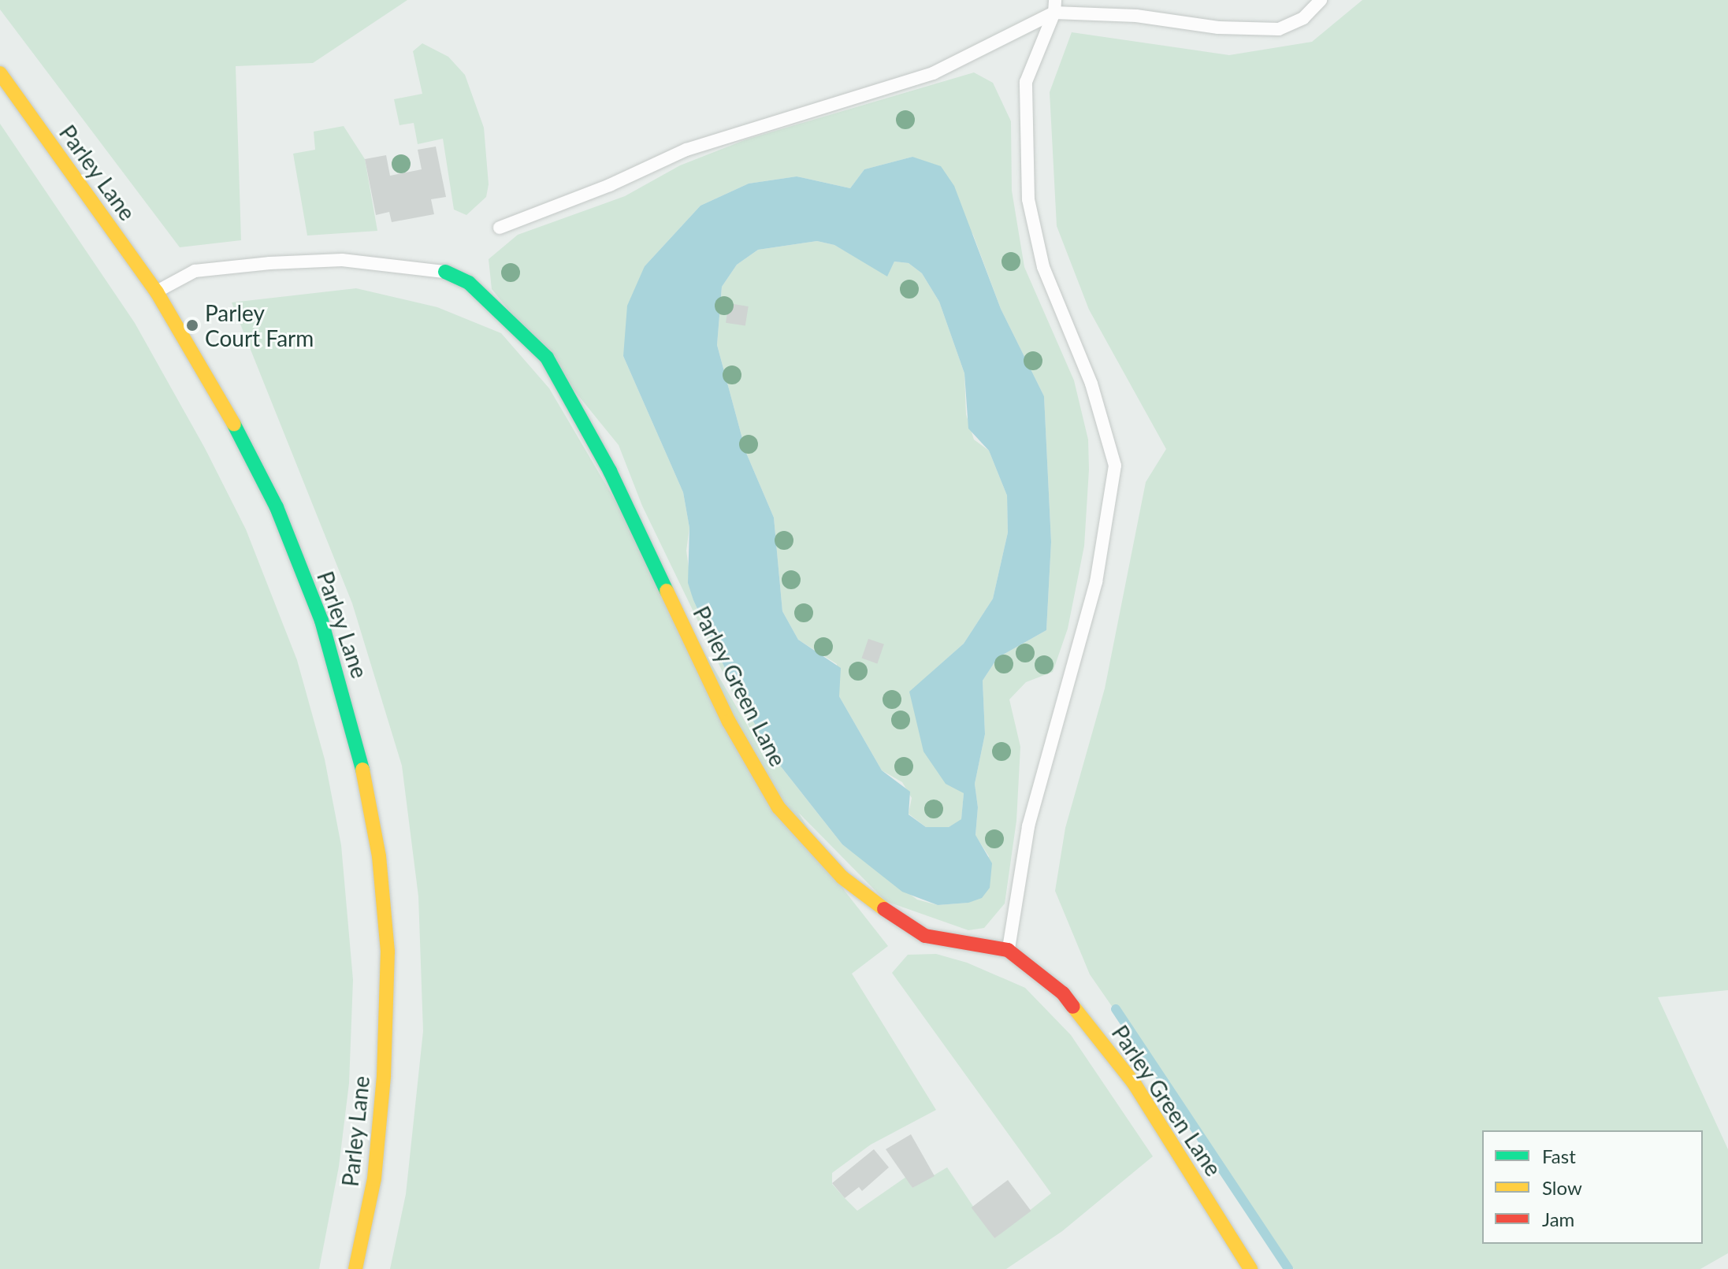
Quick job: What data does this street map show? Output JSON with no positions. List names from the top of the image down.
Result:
{
  "streets": {
    "street": ["Parley Lane", "Parley Green Lane"]
  },
  "crossings": [
    ["Parley Lane", "Parley Green Lane"]
  ],
  "places": ["Parley Court Farm"],
  "legend": ["Fast", "Slow", "Jam"]
}
